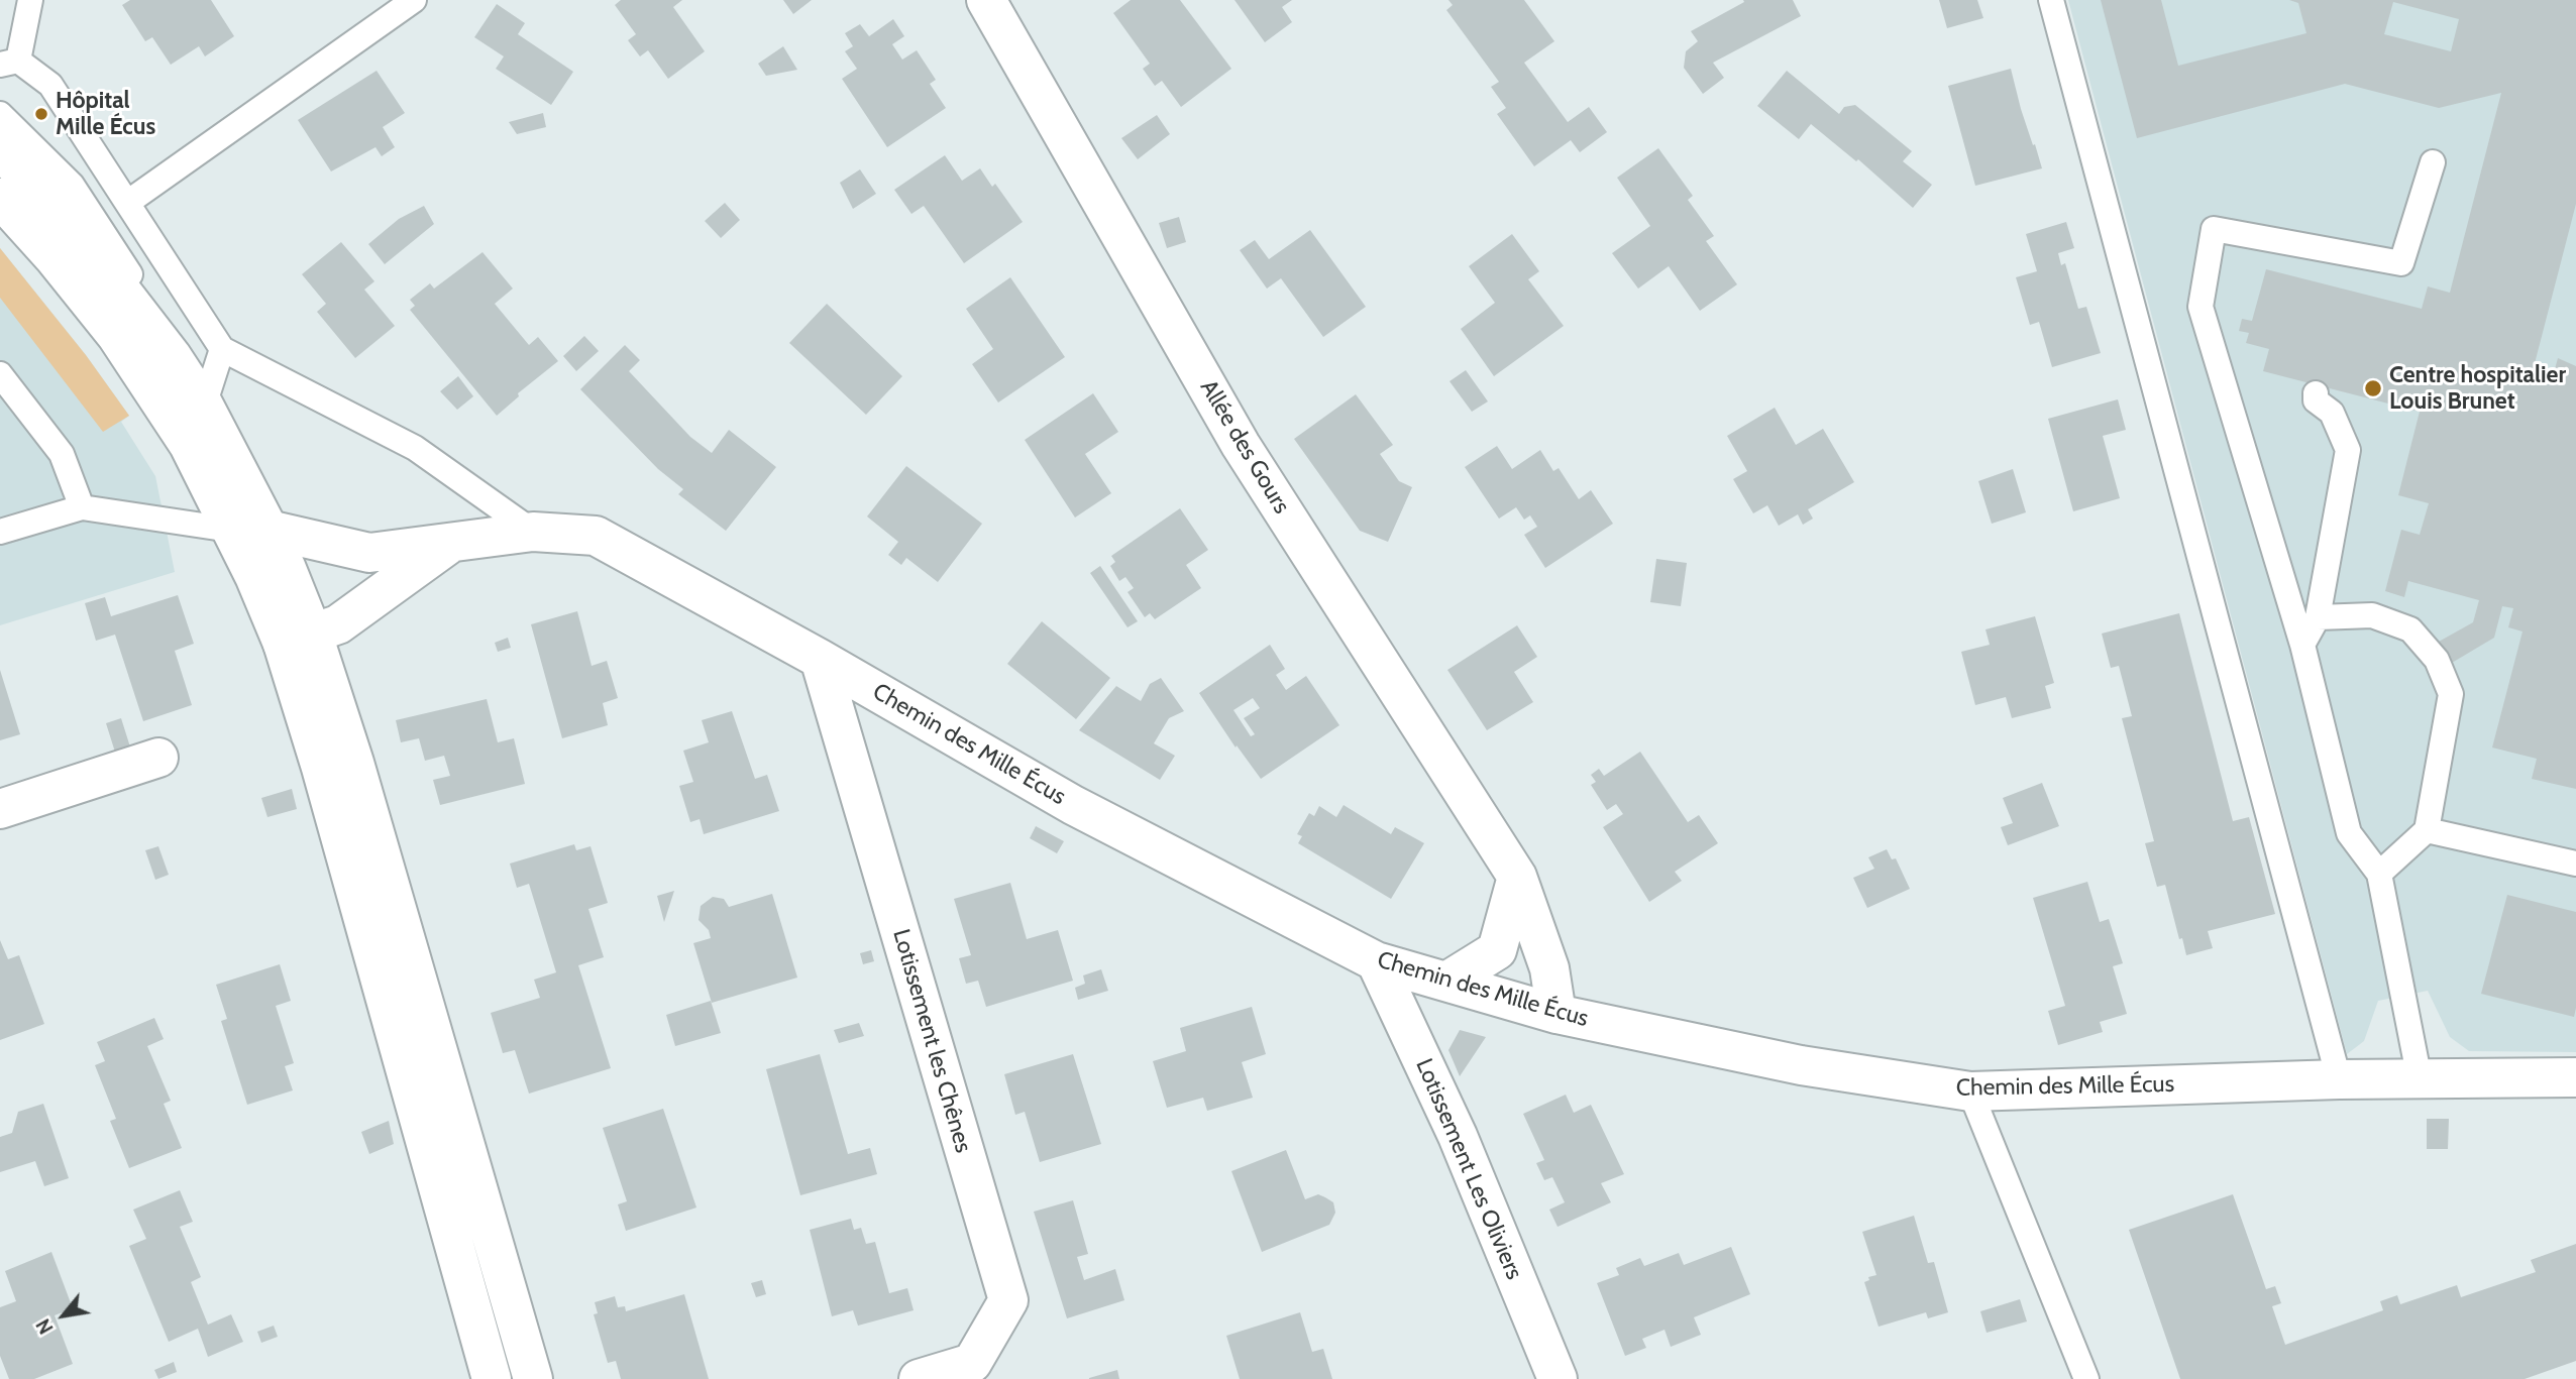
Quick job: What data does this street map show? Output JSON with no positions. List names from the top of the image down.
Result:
{
  "streets": {
    "street": [
      "Allée des Gours",
      "Chemin des Mille Écus",
      "Lotissement les Chênes",
      "Lotissement Les Oliviers"
    ]
  },
  "crossings": [
    ["Allée des Gours", "Chemin des Mille Écus"],
    ["Chemin des Mille Écus", "Lotissement les Chênes"],
    ["Chemin des Mille Écus", "Lotissement Les Oliviers"]
  ],
  "places": ["Hôpital Mille Écus", "Centre hospitalier Louis Brunet"],
  "north": "bottom left"
}
